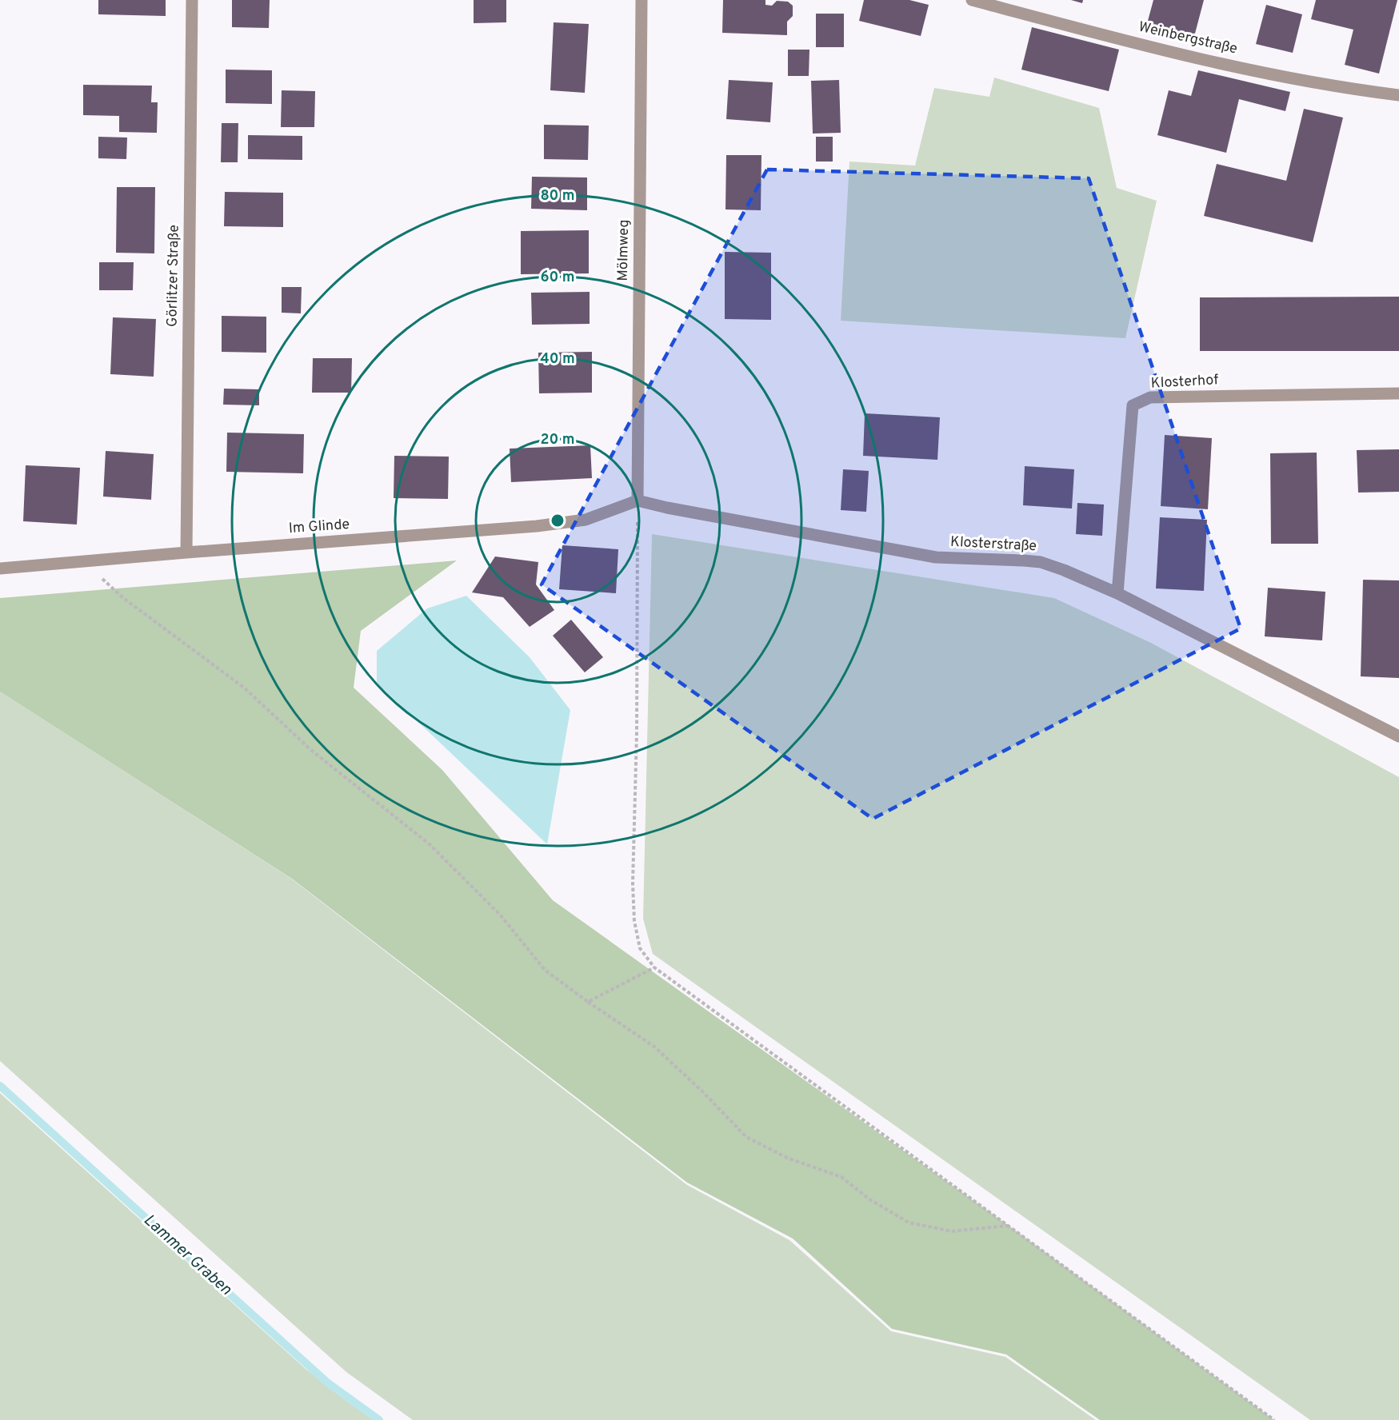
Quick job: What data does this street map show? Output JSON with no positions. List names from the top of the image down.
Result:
{
  "streets": {
    "street": [
      "Weinbergstraße",
      "Mölmweg",
      "Görlitzer Straße",
      "Klosterhof",
      "Im Glinde",
      "Klosterstraße"
    ]
  },
  "crossings": [
    ["Mölmweg", "Im Glinde"],
    ["Mölmweg", "Klosterstraße"],
    ["Görlitzer Straße", "Im Glinde"],
    ["Klosterhof", "Klosterstraße"],
    ["Im Glinde", "Klosterstraße"]
  ],
  "water": ["Lammer Graben"],
  "rings": [
    "80 m",
    "60 m",
    "40 m",
    "20 m"
  ]
}
